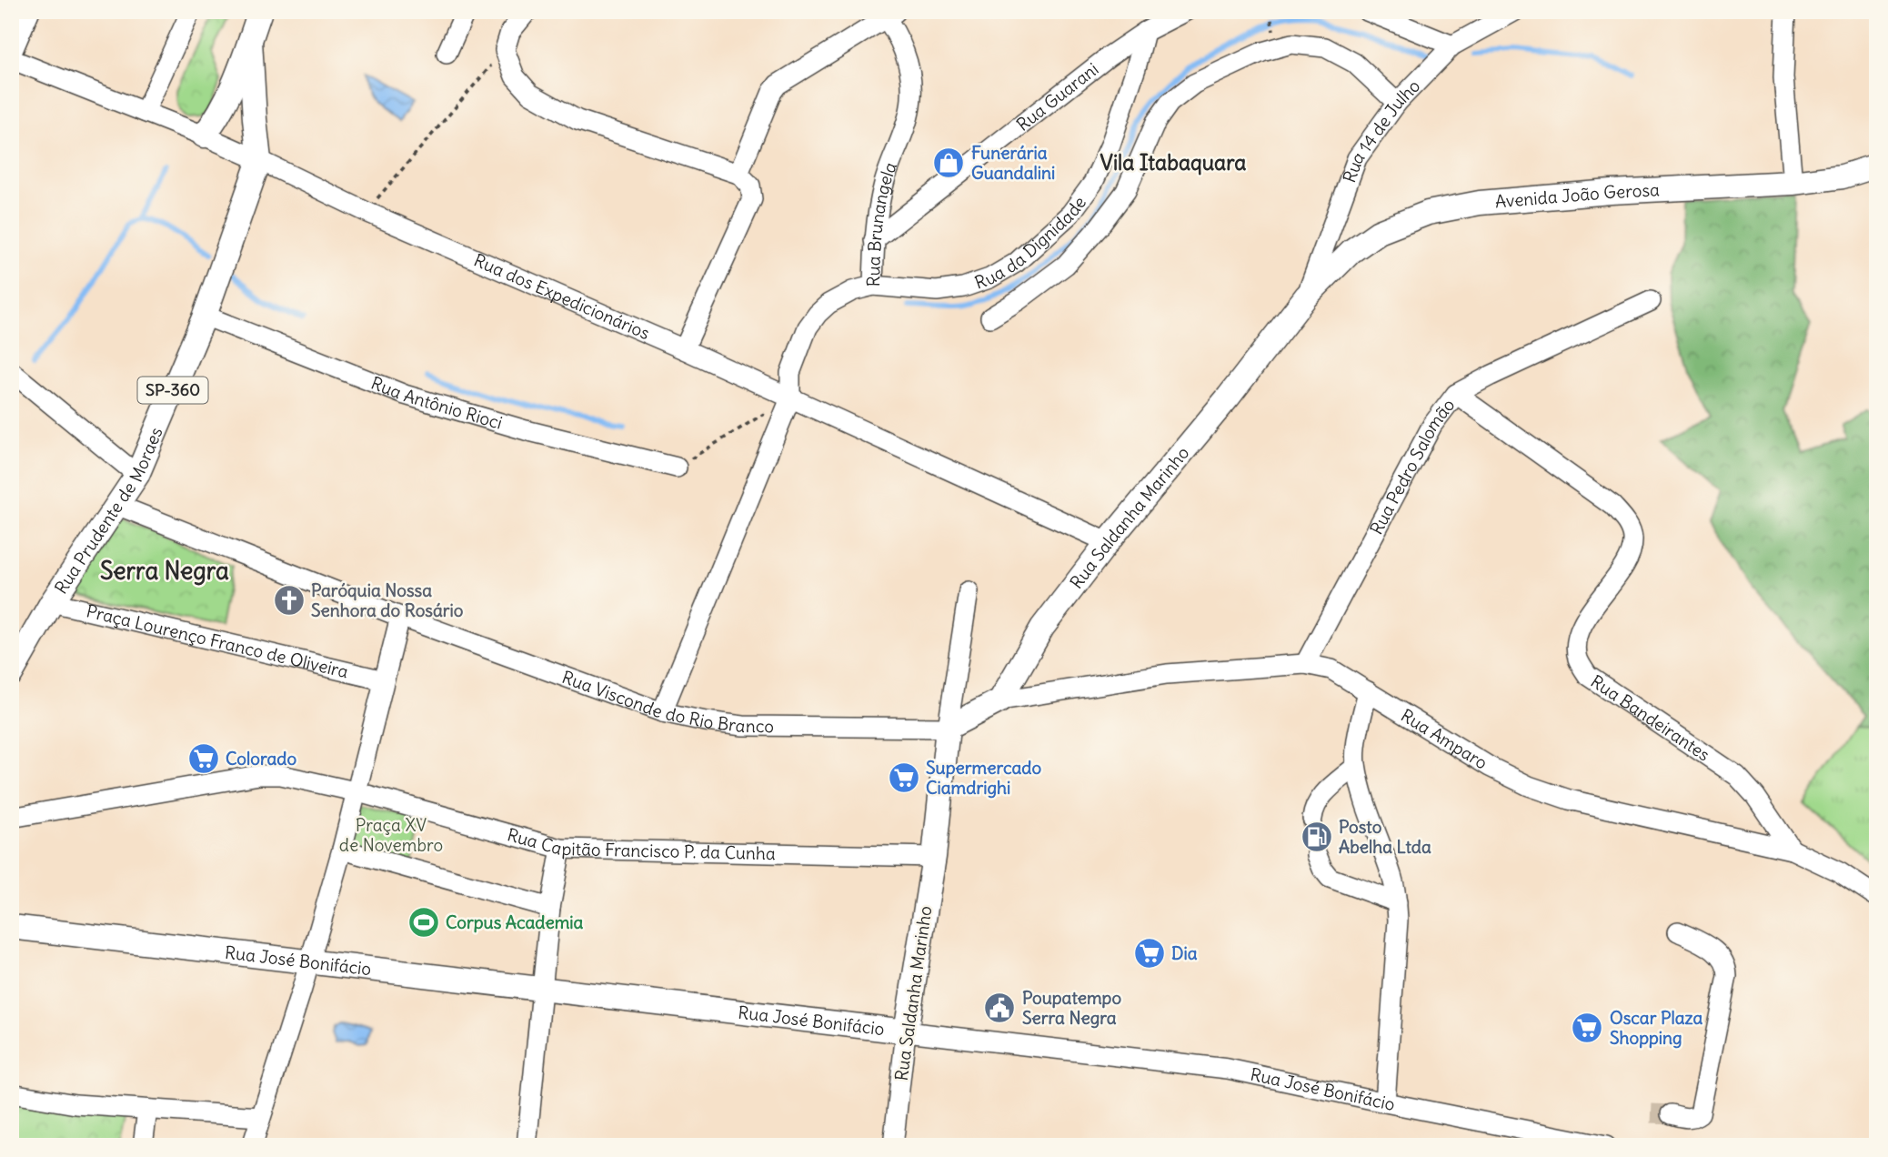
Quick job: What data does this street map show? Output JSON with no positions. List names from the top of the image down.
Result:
{
  "streets": {
    "main road": [
      "Avenida João Gerosa",
      "SP-360",
      "Rua Prudente de Moraes",
      "Rua Saldanha Marinho",
      "Rua José Bonifácio"
    ],
    "street": [
      "Rua Guarani",
      "Rua 14 de Julho",
      "Rua Brunangela",
      "Rua da Dignidade",
      "Rua dos Expedicionários",
      "Rua Antônio Rioci",
      "Rua Pedro Salomão",
      "Praça Lourenço Franco de Oliveira",
      "Rua Visconde do Rio Branco",
      "Rua Bandeirantes",
      "Rua Amparo",
      "Rua Capitão Francisco P. da Cunha"
    ]
  },
  "crossings": [
    ["Rua Guarani", "Rua Brunangela"],
    ["Rua Guarani", "Rua da Dignidade"],
    ["Rua 14 de Julho", "Avenida João Gerosa"],
    ["Rua 14 de Julho", "Rua Saldanha Marinho"],
    ["Avenida João Gerosa", "Rua Saldanha Marinho"],
    ["Rua Brunangela", "Rua da Dignidade"],
    ["Rua Brunangela", "Rua dos Expedicionários"],
    ["Rua Brunangela", "Rua Visconde do Rio Branco"],
    ["Rua dos Expedicionários", "SP-360"],
    ["Rua dos Expedicionários", "Rua Prudente de Moraes"],
    ["Rua dos Expedicionários", "Rua Saldanha Marinho"],
    ["SP-360", "Rua Prudente de Moraes"],
    ["Rua Antônio Rioci", "Rua Prudente de Moraes"],
    ["Rua Pedro Salomão", "Rua Bandeirantes"],
    ["Rua Pedro Salomão", "Rua Amparo"],
    ["Rua Prudente de Moraes", "Praça Lourenço Franco de Oliveira"],
    ["Rua Saldanha Marinho", "Rua Visconde do Rio Branco"],
    ["Rua Saldanha Marinho", "Rua Amparo"],
    ["Rua Saldanha Marinho", "Rua Capitão Francisco P. da Cunha"],
    ["Rua Saldanha Marinho", "Rua José Bonifácio"],
    ["Rua Bandeirantes", "Rua Amparo"]
  ],
  "districts": ["Vila Itabaquara", "Serra Negra"],
  "parks": ["Praça XV de Novembro"],
  "places": {
    "shop": ["Funerária Guandalini"],
    "church": ["Paróquia Nossa Senhora do Rosário"],
    "supermarket": [
      "Colorado",
      "Supermercado Ciamdrighi",
      "Dia",
      "Oscar Plaza Shopping"
    ],
    "fuel station": ["Posto Abelha Ltda"],
    "sports": ["Corpus Academia"],
    "public building": ["Poupatempo Serra Negra"]
  }
}
